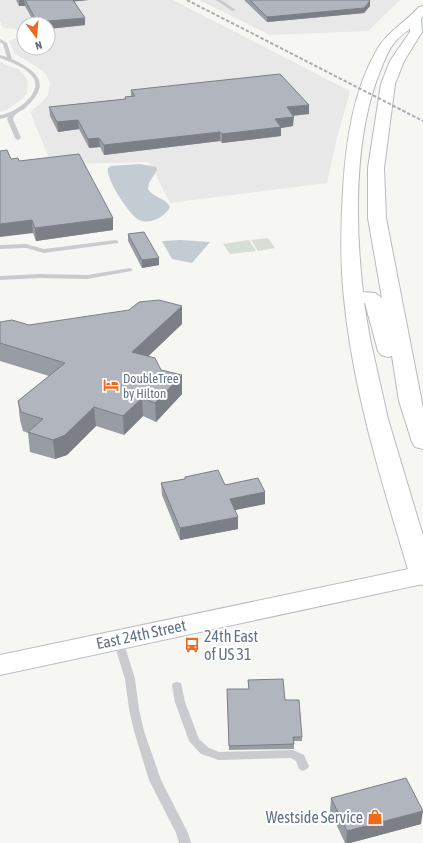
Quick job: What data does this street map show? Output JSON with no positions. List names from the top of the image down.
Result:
{
  "streets": {
    "main road": ["East 24th Street"]
  },
  "places": {
    "hotel": ["DoubleTree by Hilton"],
    "bus stop": ["24th East of US 31"],
    "shop": ["Westside Service"]
  },
  "north": "bottom"
}
